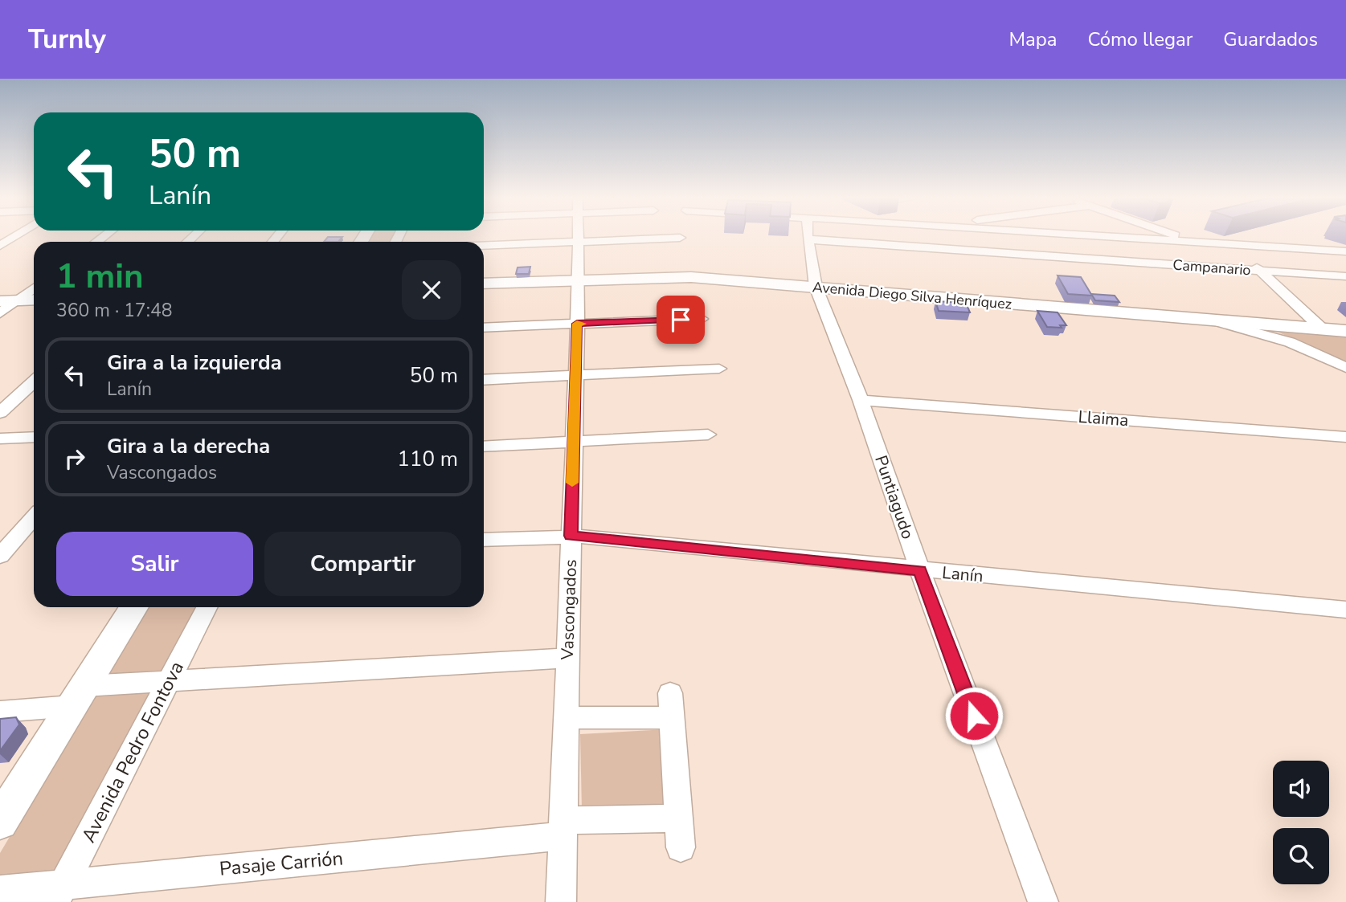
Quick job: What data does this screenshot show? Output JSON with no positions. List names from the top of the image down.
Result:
{
  "streets": {
    "main road": ["Avenida Diego Silva Henríquez"],
    "street": [
      "Campanario",
      "Llaima",
      "Puntiagudo",
      "Lanín",
      "Vascongados",
      "Avenida Pedro Fontova",
      "Pasaje Carrión"
    ]
  },
  "crossings": [
    ["Campanario", "Puntiagudo"],
    ["Avenida Diego Silva Henríquez", "Puntiagudo"],
    ["Avenida Diego Silva Henríquez", "Vascongados"],
    ["Llaima", "Puntiagudo"],
    ["Puntiagudo", "Lanín"],
    ["Lanín", "Vascongados"],
    ["Vascongados", "Pasaje Carrión"],
    ["Avenida Pedro Fontova", "Pasaje Carrión"]
  ],
  "page": {
    "header": "Turnly",
    "nav": ["Mapa", "Cómo llegar", "Guardados"],
    "turn": ["50 m", "Lanín"],
    "heading": ["1 min", "360 m · 17:48"],
    "list": [
      {
        "name": "Gira a la izquierda",
        "note": "Lanín",
        "value": "50 m"
      },
      {
        "name": "Gira a la derecha",
        "note": "Vascongados",
        "value": "110 m"
      }
    ],
    "buttons": ["Salir", "Compartir"]
  }
}
